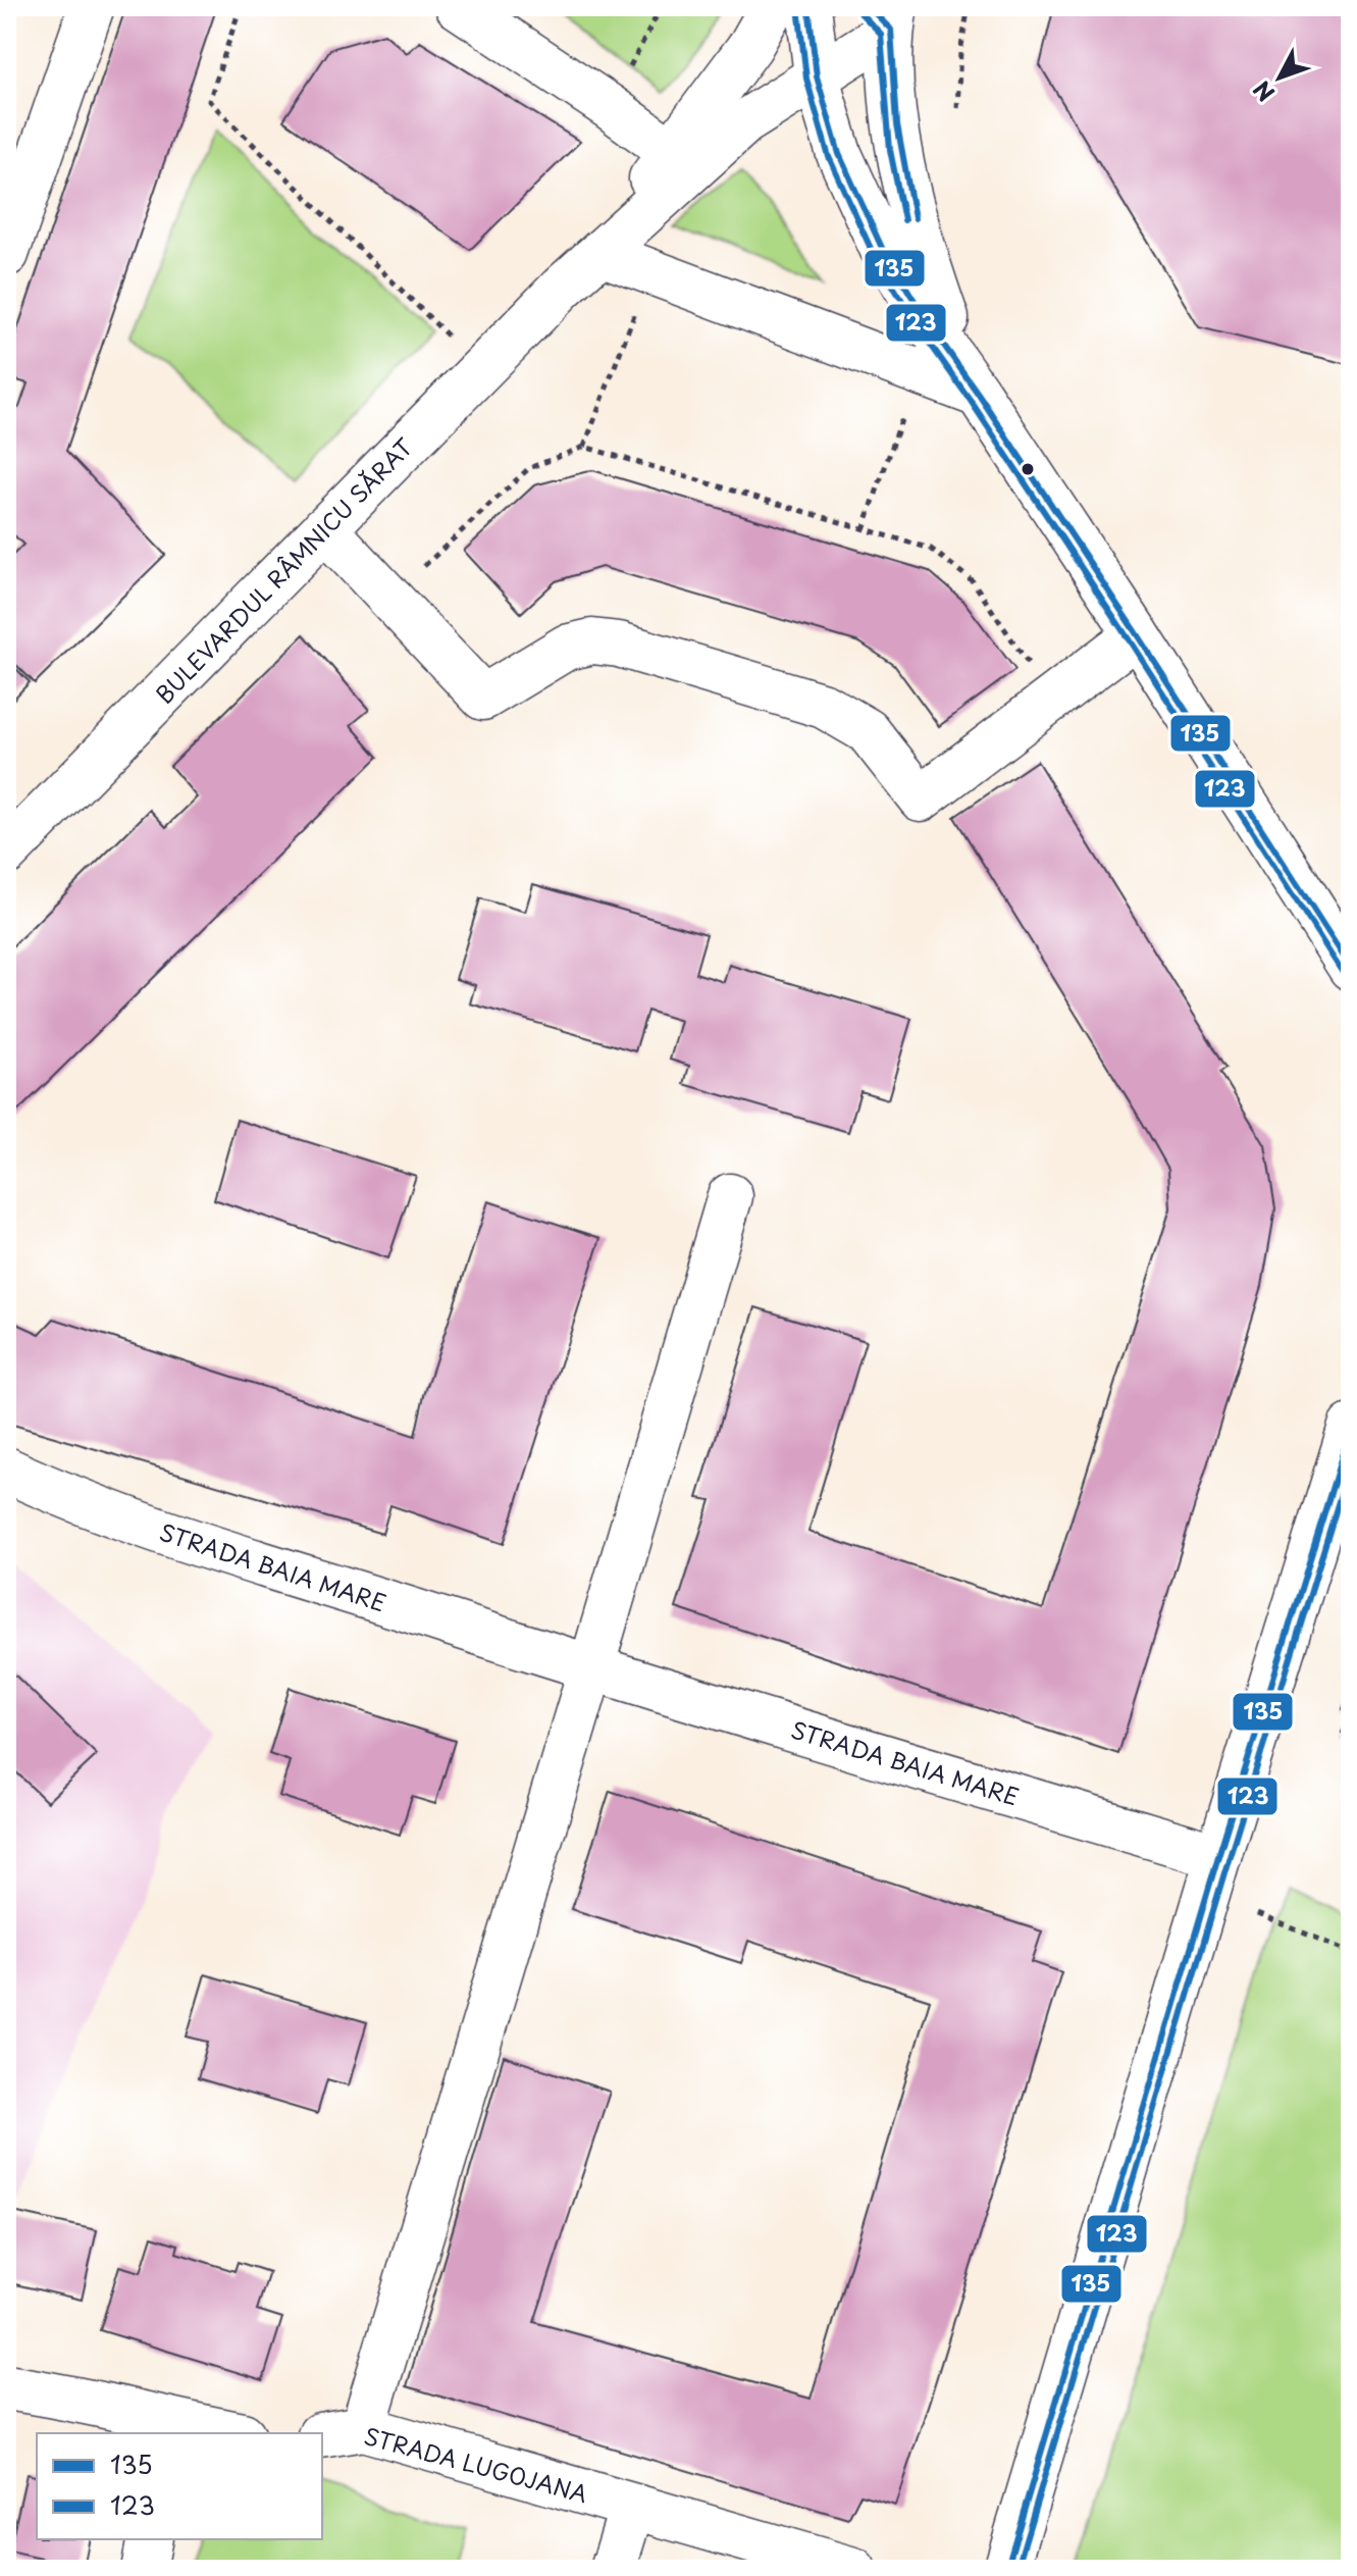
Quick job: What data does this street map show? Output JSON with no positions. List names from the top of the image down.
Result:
{
  "streets": {
    "street": ["BULEVARDUL RÂMNICU SĂRAT", "STRADA BAIA MARE", "STRADA LUGOJANA"]
  },
  "lines": ["transit line 135", "transit line 123"],
  "legend": ["135", "123"],
  "north": "bottom left"
}
